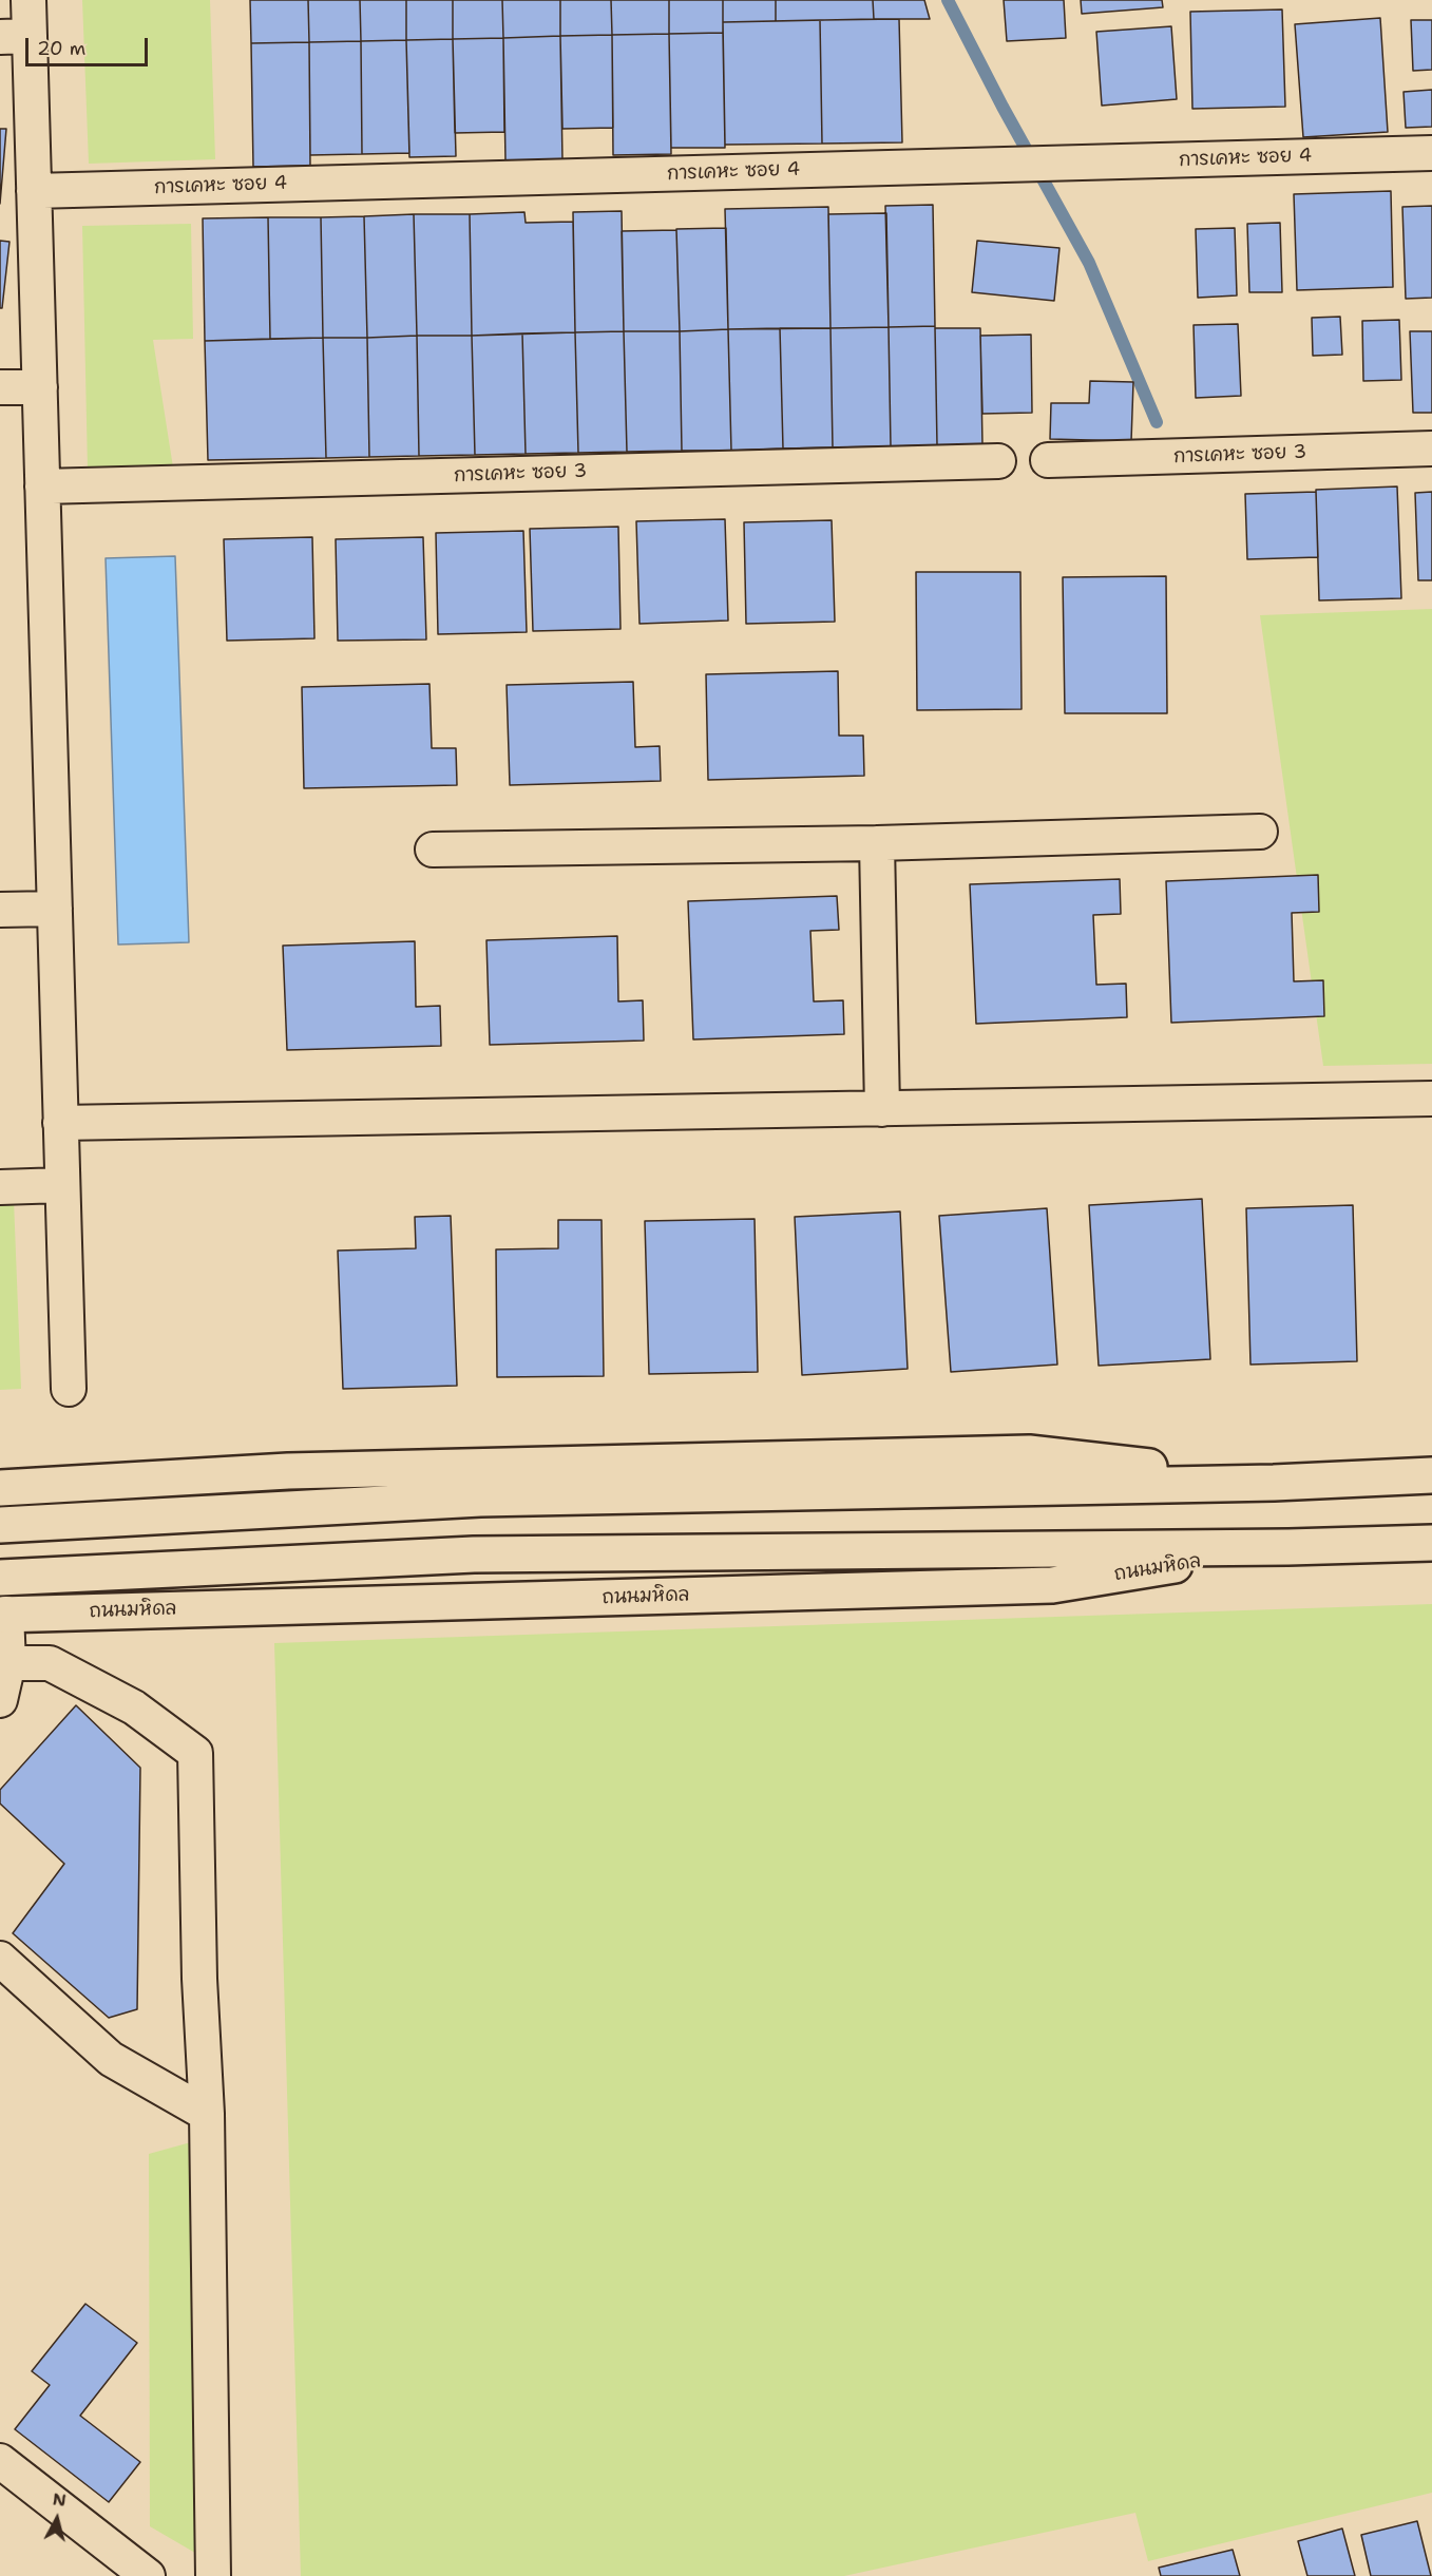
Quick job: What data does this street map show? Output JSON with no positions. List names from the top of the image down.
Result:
{
  "streets": {
    "main road": ["ถนนมหิดล"],
    "street": ["การเคหะ ซอย 4", "การเคหะ ซอย 3"]
  },
  "scale_bar": "20 m",
  "north": "top"
}
